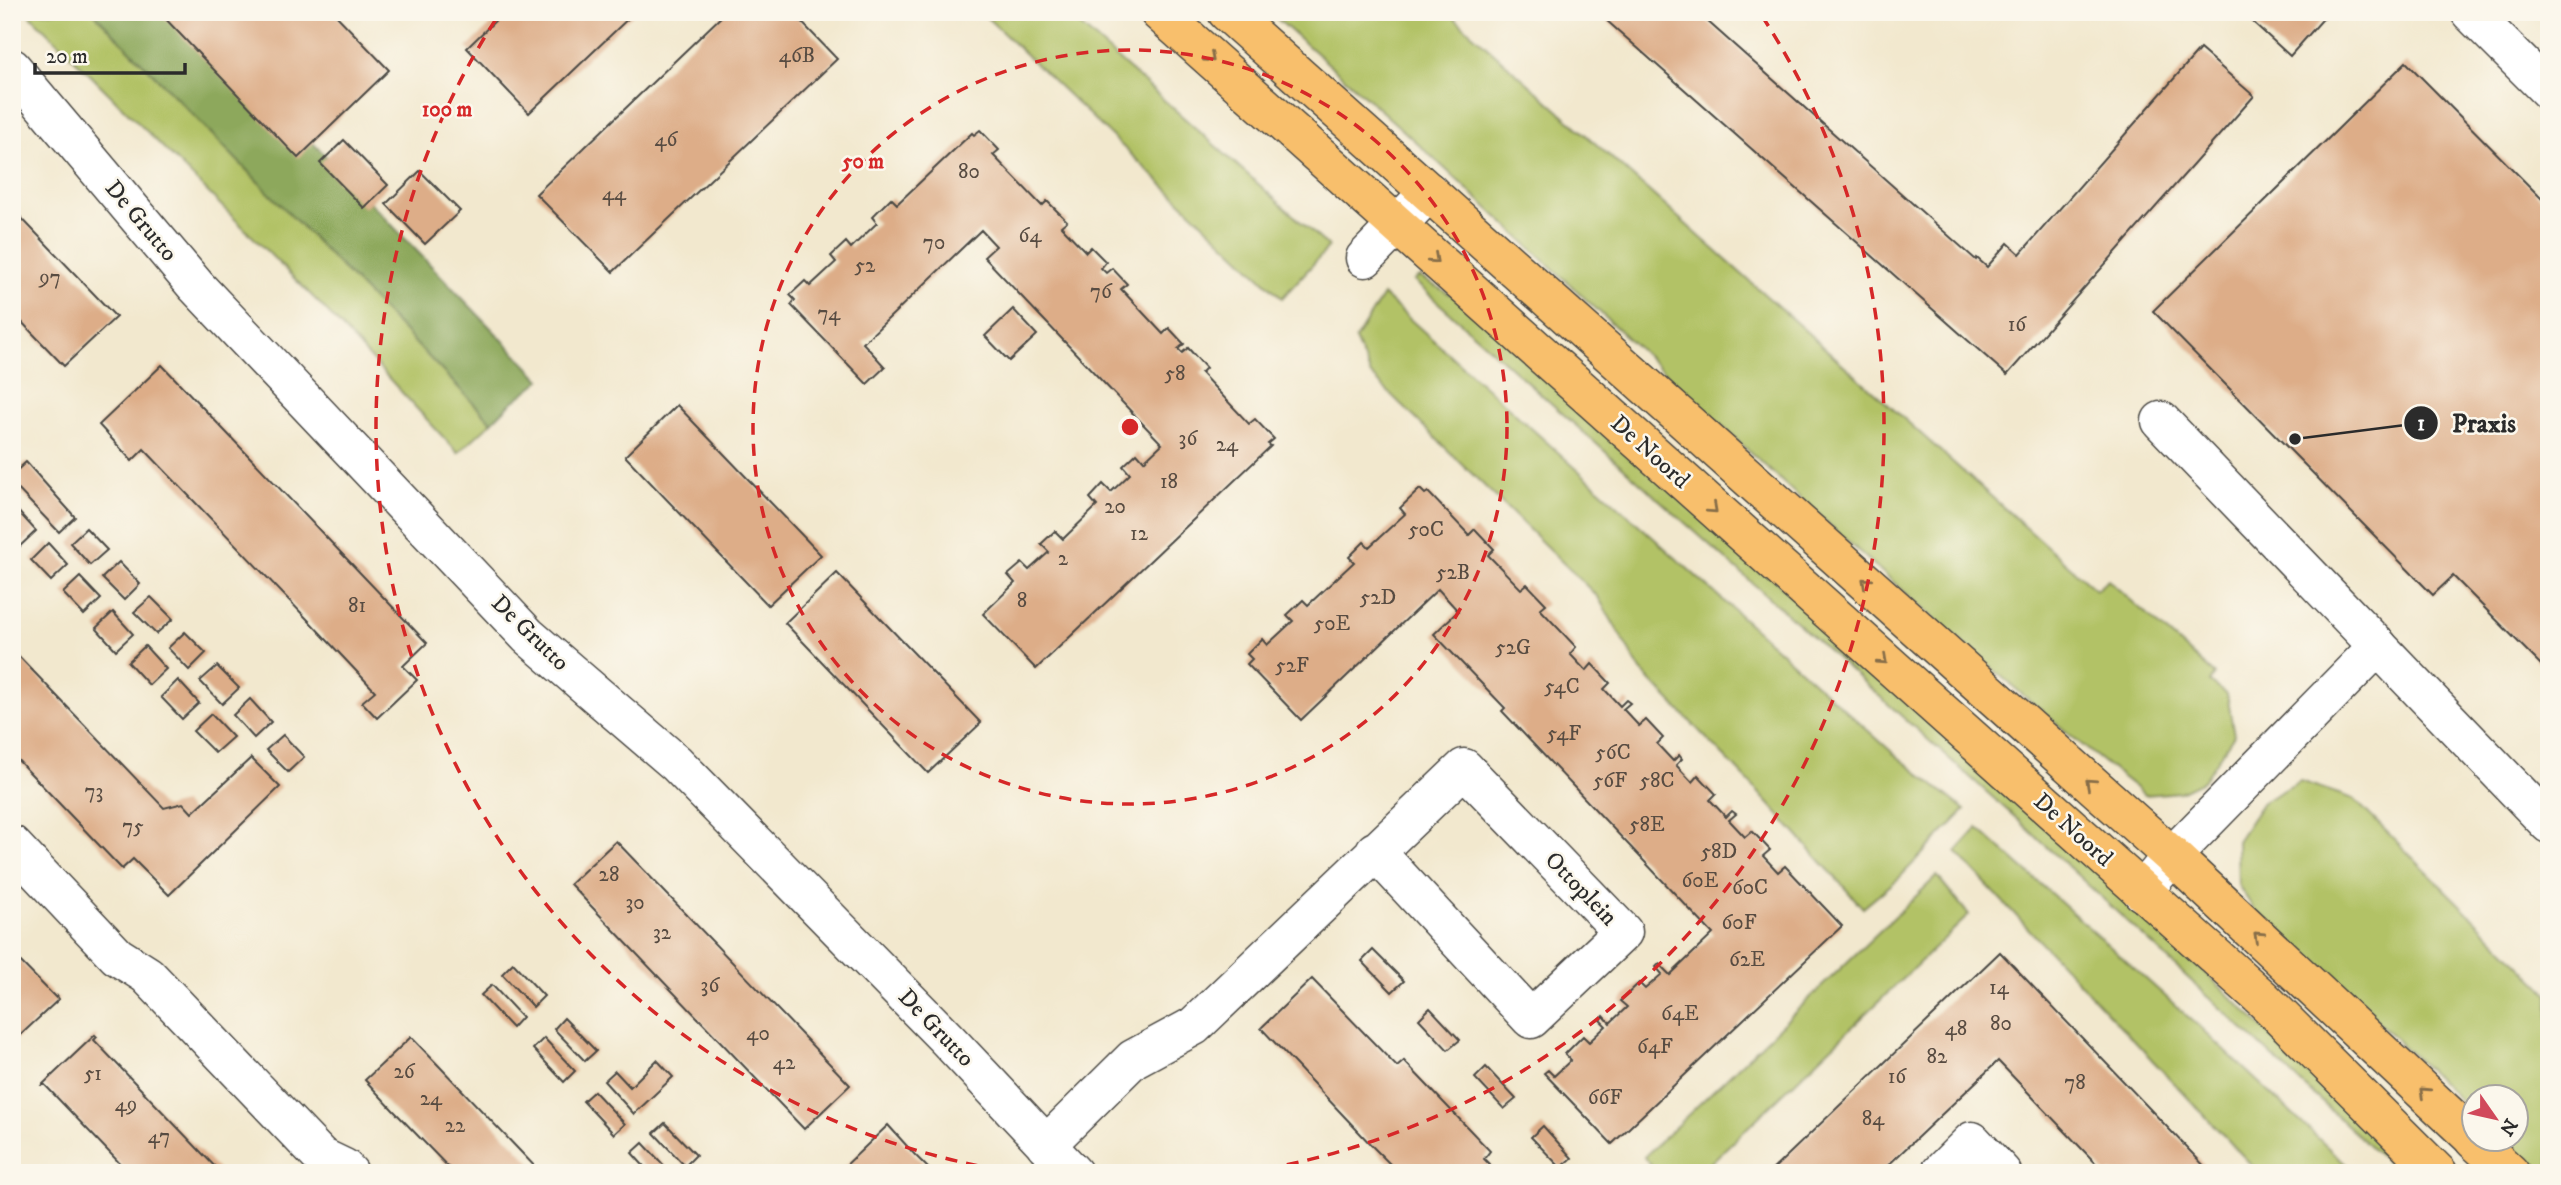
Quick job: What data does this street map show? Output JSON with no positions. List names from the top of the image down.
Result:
{
  "streets": {
    "main road": ["De Noord"],
    "street": ["De Grutto", "Ottoplein"]
  },
  "crossings": [
    ["De Grutto", "Ottoplein"]
  ],
  "places": ["Praxis"],
  "house_numbers": [
    "46B",
    "46",
    "80",
    "44",
    "64",
    "70",
    "52",
    "97",
    "76",
    "74",
    "16",
    "58",
    "36",
    "24",
    "18",
    "20",
    "50C",
    "12",
    "2",
    "52B",
    "52D",
    "8",
    "81",
    "50E",
    "52G",
    "52F",
    "54C",
    "54F",
    "56C",
    "56F",
    "58C",
    "73",
    "58E",
    "75",
    "58D",
    "28",
    "60E",
    "60C",
    "30",
    "60F",
    "32",
    "62E",
    "36",
    "14",
    "64E",
    "80",
    "48",
    "40",
    "64F",
    "82",
    "42",
    "26",
    "51",
    "16",
    "78",
    "66F",
    "24",
    "49",
    "84",
    "22",
    "47"
  ],
  "scale_bar": "20 m",
  "north": "bottom right",
  "rings": ["100 m", "50 m"]
}
